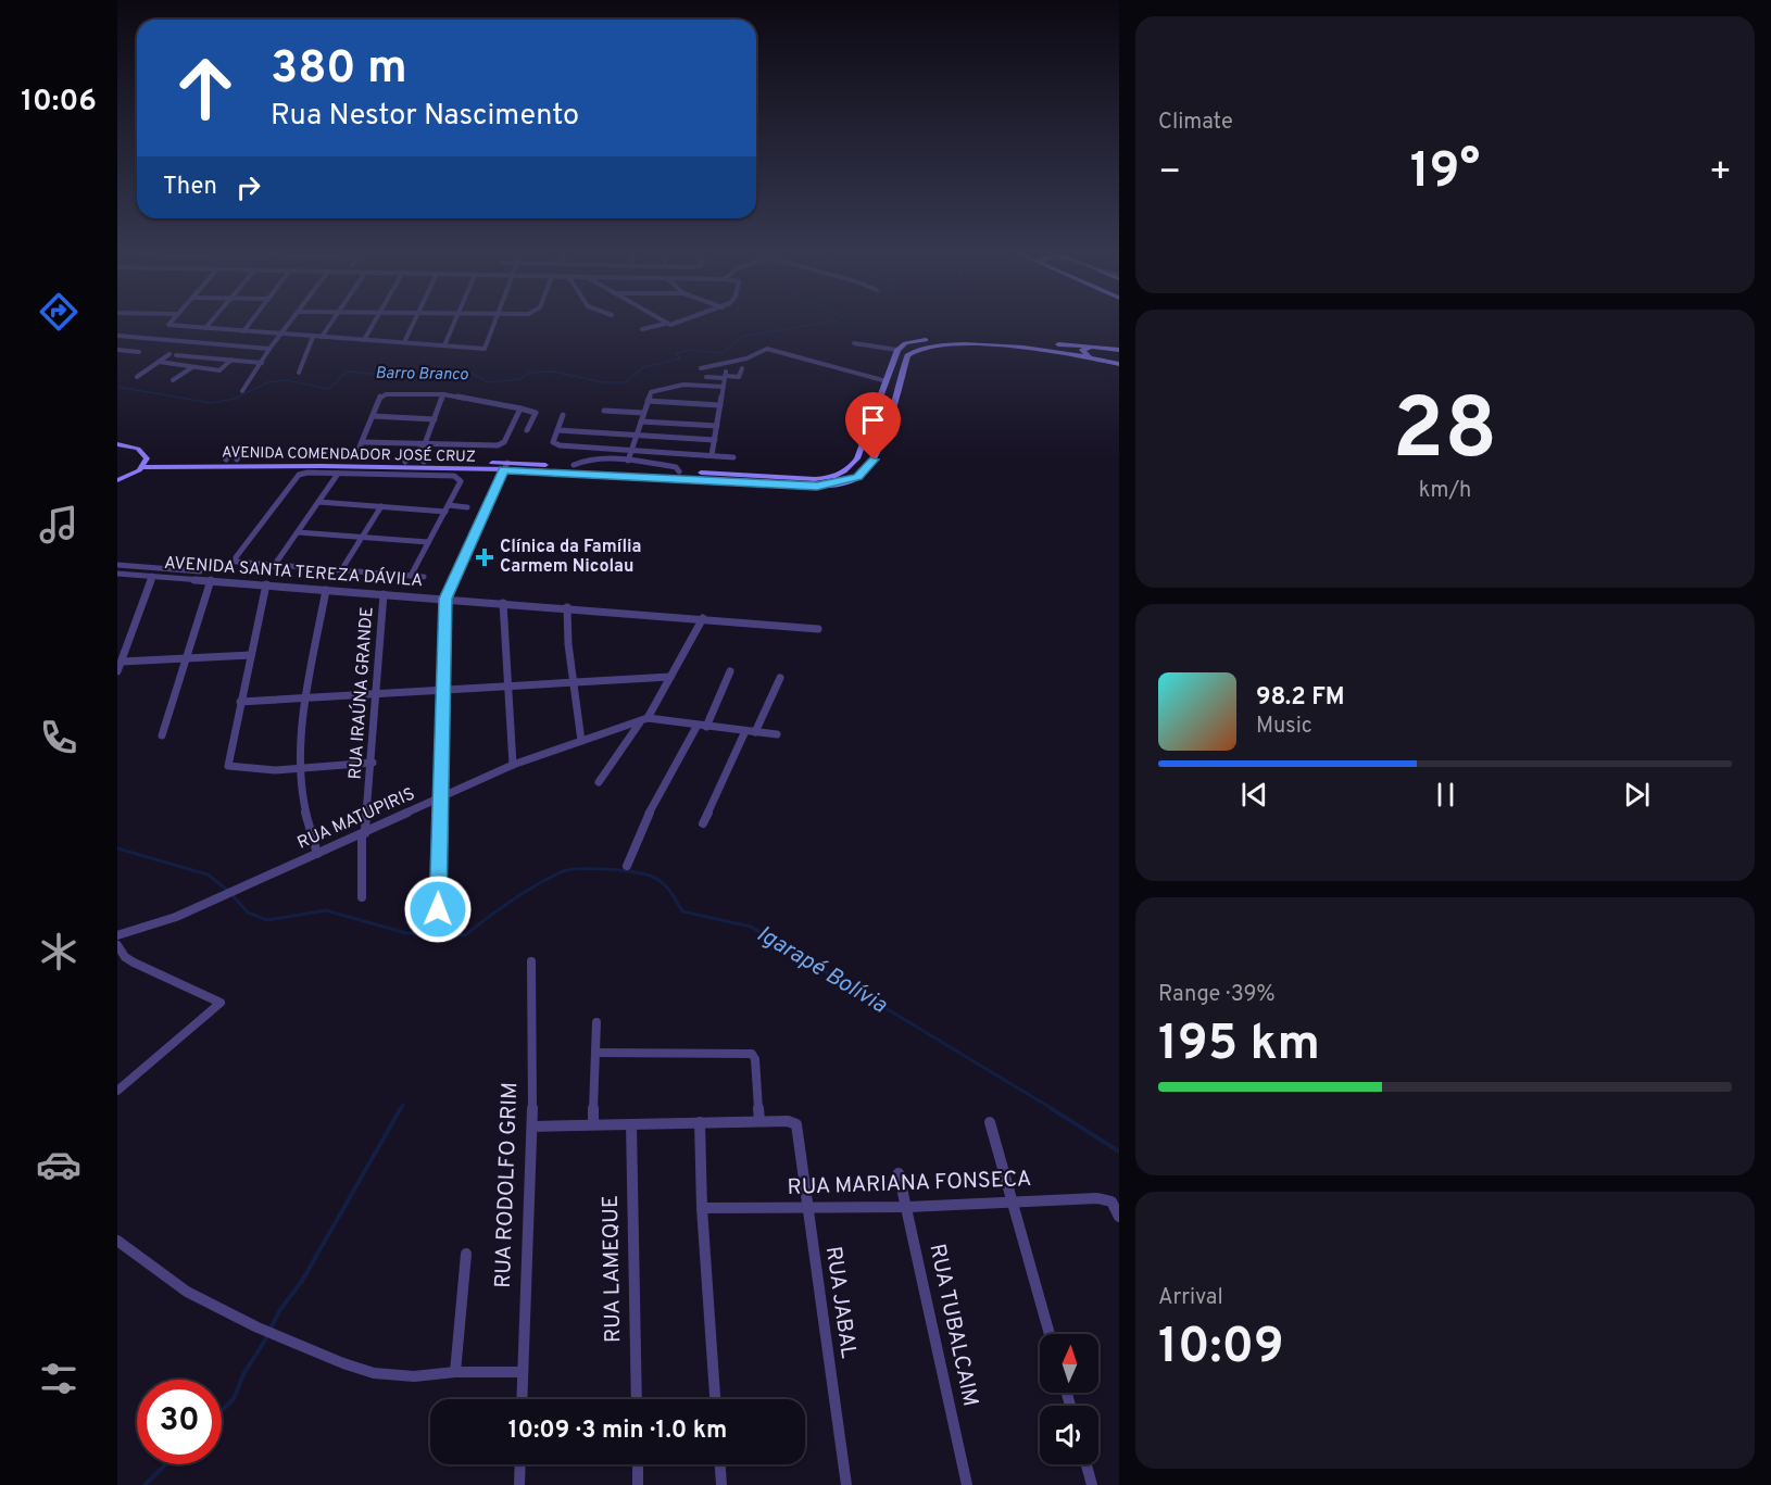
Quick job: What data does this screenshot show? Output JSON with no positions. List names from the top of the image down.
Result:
{
  "streets": {
    "street": [
      "AVENIDA COMENDADOR JOSÉ CRUZ",
      "AVENIDA SANTA TEREZA DÁVILA",
      "RUA IRAÚNA GRANDE",
      "RUA MATUPIRIS",
      "RUA MARIANA FONSECA",
      "RUA RODOLFO GRIM",
      "RUA LAMEQUE",
      "RUA JABAL",
      "RUA TUBALCAIM"
    ]
  },
  "crossings": [
    ["AVENIDA SANTA TEREZA DÁVILA", "RUA IRAÚNA GRANDE"],
    ["AVENIDA SANTA TEREZA DÁVILA", "RUA MATUPIRIS"],
    ["RUA IRAÚNA GRANDE", "RUA MATUPIRIS"],
    ["RUA MARIANA FONSECA", "RUA JABAL"],
    ["RUA MARIANA FONSECA", "RUA TUBALCAIM"]
  ],
  "water": ["Barro Branco", "Igarapé Bolívia"],
  "places": {
    "health": ["Clínica da Família Carmem Nicolau"]
  },
  "north": "top",
  "page": {
    "tabs": "10:06",
    "tile": [
      "Climate",
      ["28", "km/h"],
      ["Range · 39%", "195 km"],
      ["Arrival", "10:09"]
    ],
    "turn": ["380 m", "Rua Nestor Nascimento"],
    "heat": ["−", "19°", "+"],
    "then": "Then",
    "song": ["98.2 FM", "Music"],
    "limit": "30",
    "trip": "10:09 · 3 min · 1.0 km"
  }
}
